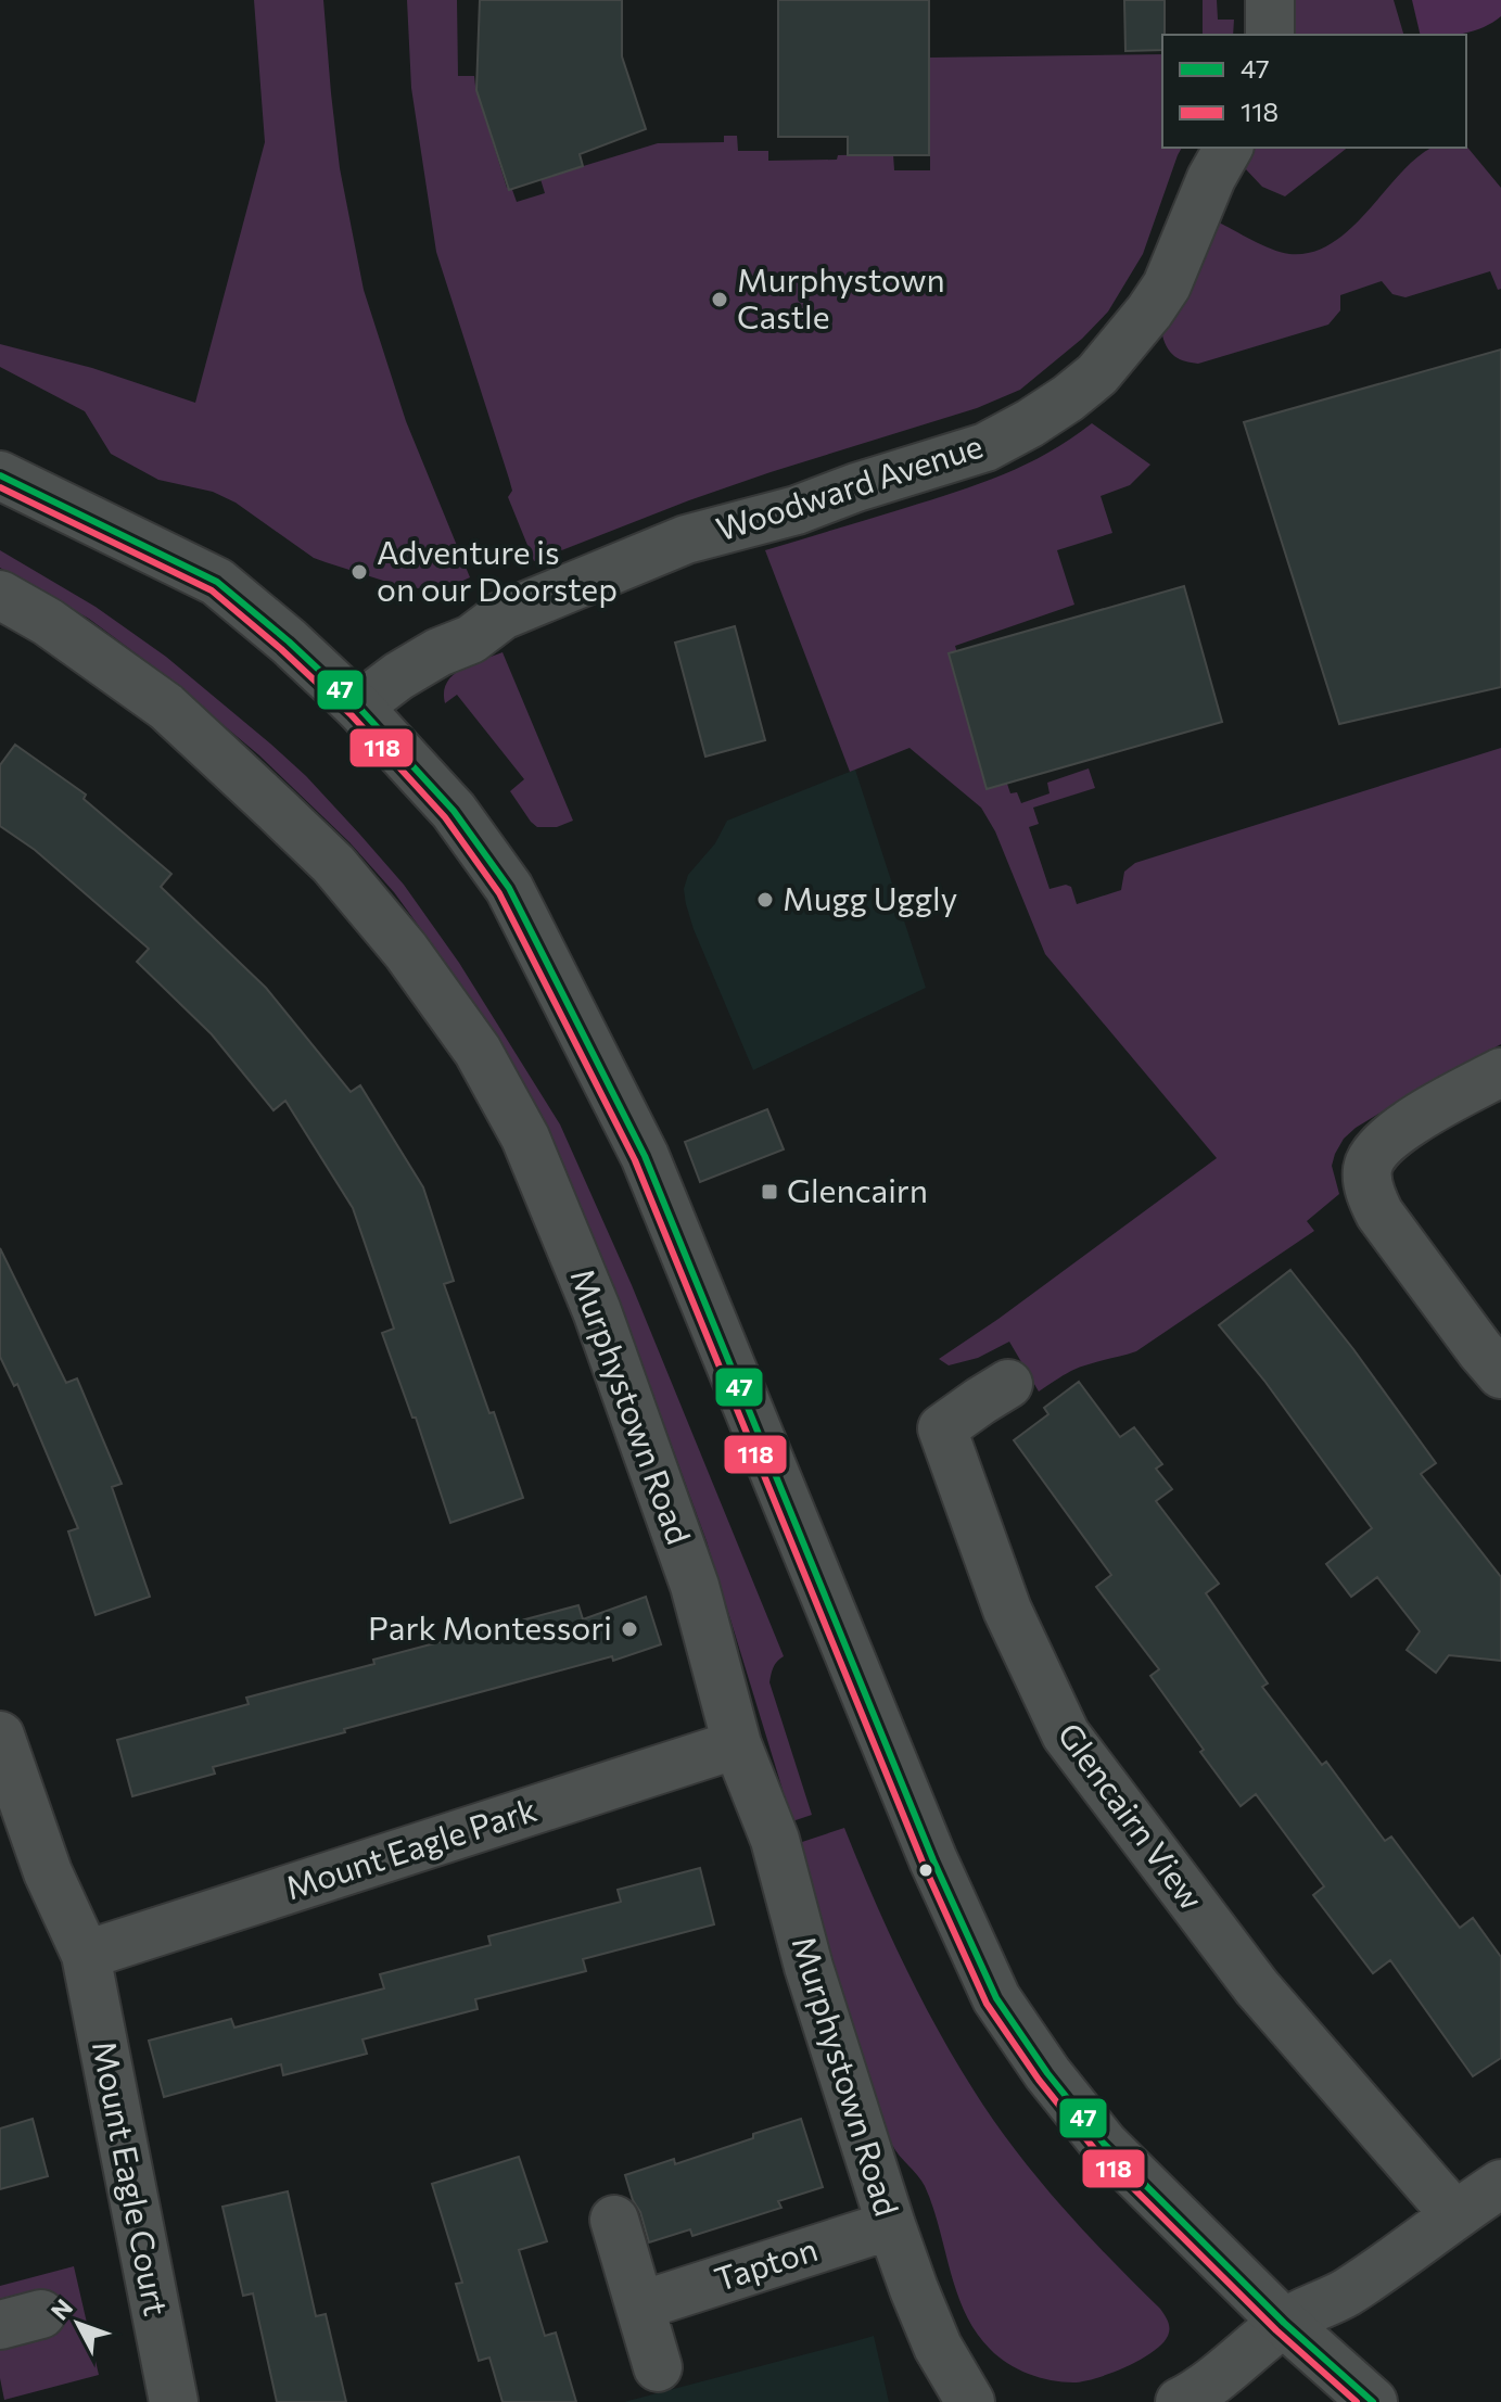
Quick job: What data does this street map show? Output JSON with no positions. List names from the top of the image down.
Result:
{
  "streets": {
    "street": [
      "Woodward Avenue",
      "Murphystown Road",
      "Glencairn View",
      "Mount Eagle Park",
      "Mount Eagle Court",
      "Tapton"
    ]
  },
  "crossings": [
    ["Murphystown Road", "Mount Eagle Park"],
    ["Murphystown Road", "Tapton"],
    ["Mount Eagle Park", "Mount Eagle Court"]
  ],
  "places": {
    "other": [
      "Murphystown Castle",
      "Adventure is on our Doorstep",
      "Mugg Uggly",
      "Park Montessori"
    ],
    "transit": ["Glencairn"]
  },
  "lines": ["transit line 47", "transit line 118"],
  "legend": ["47", "118"],
  "north": "top left"
}
